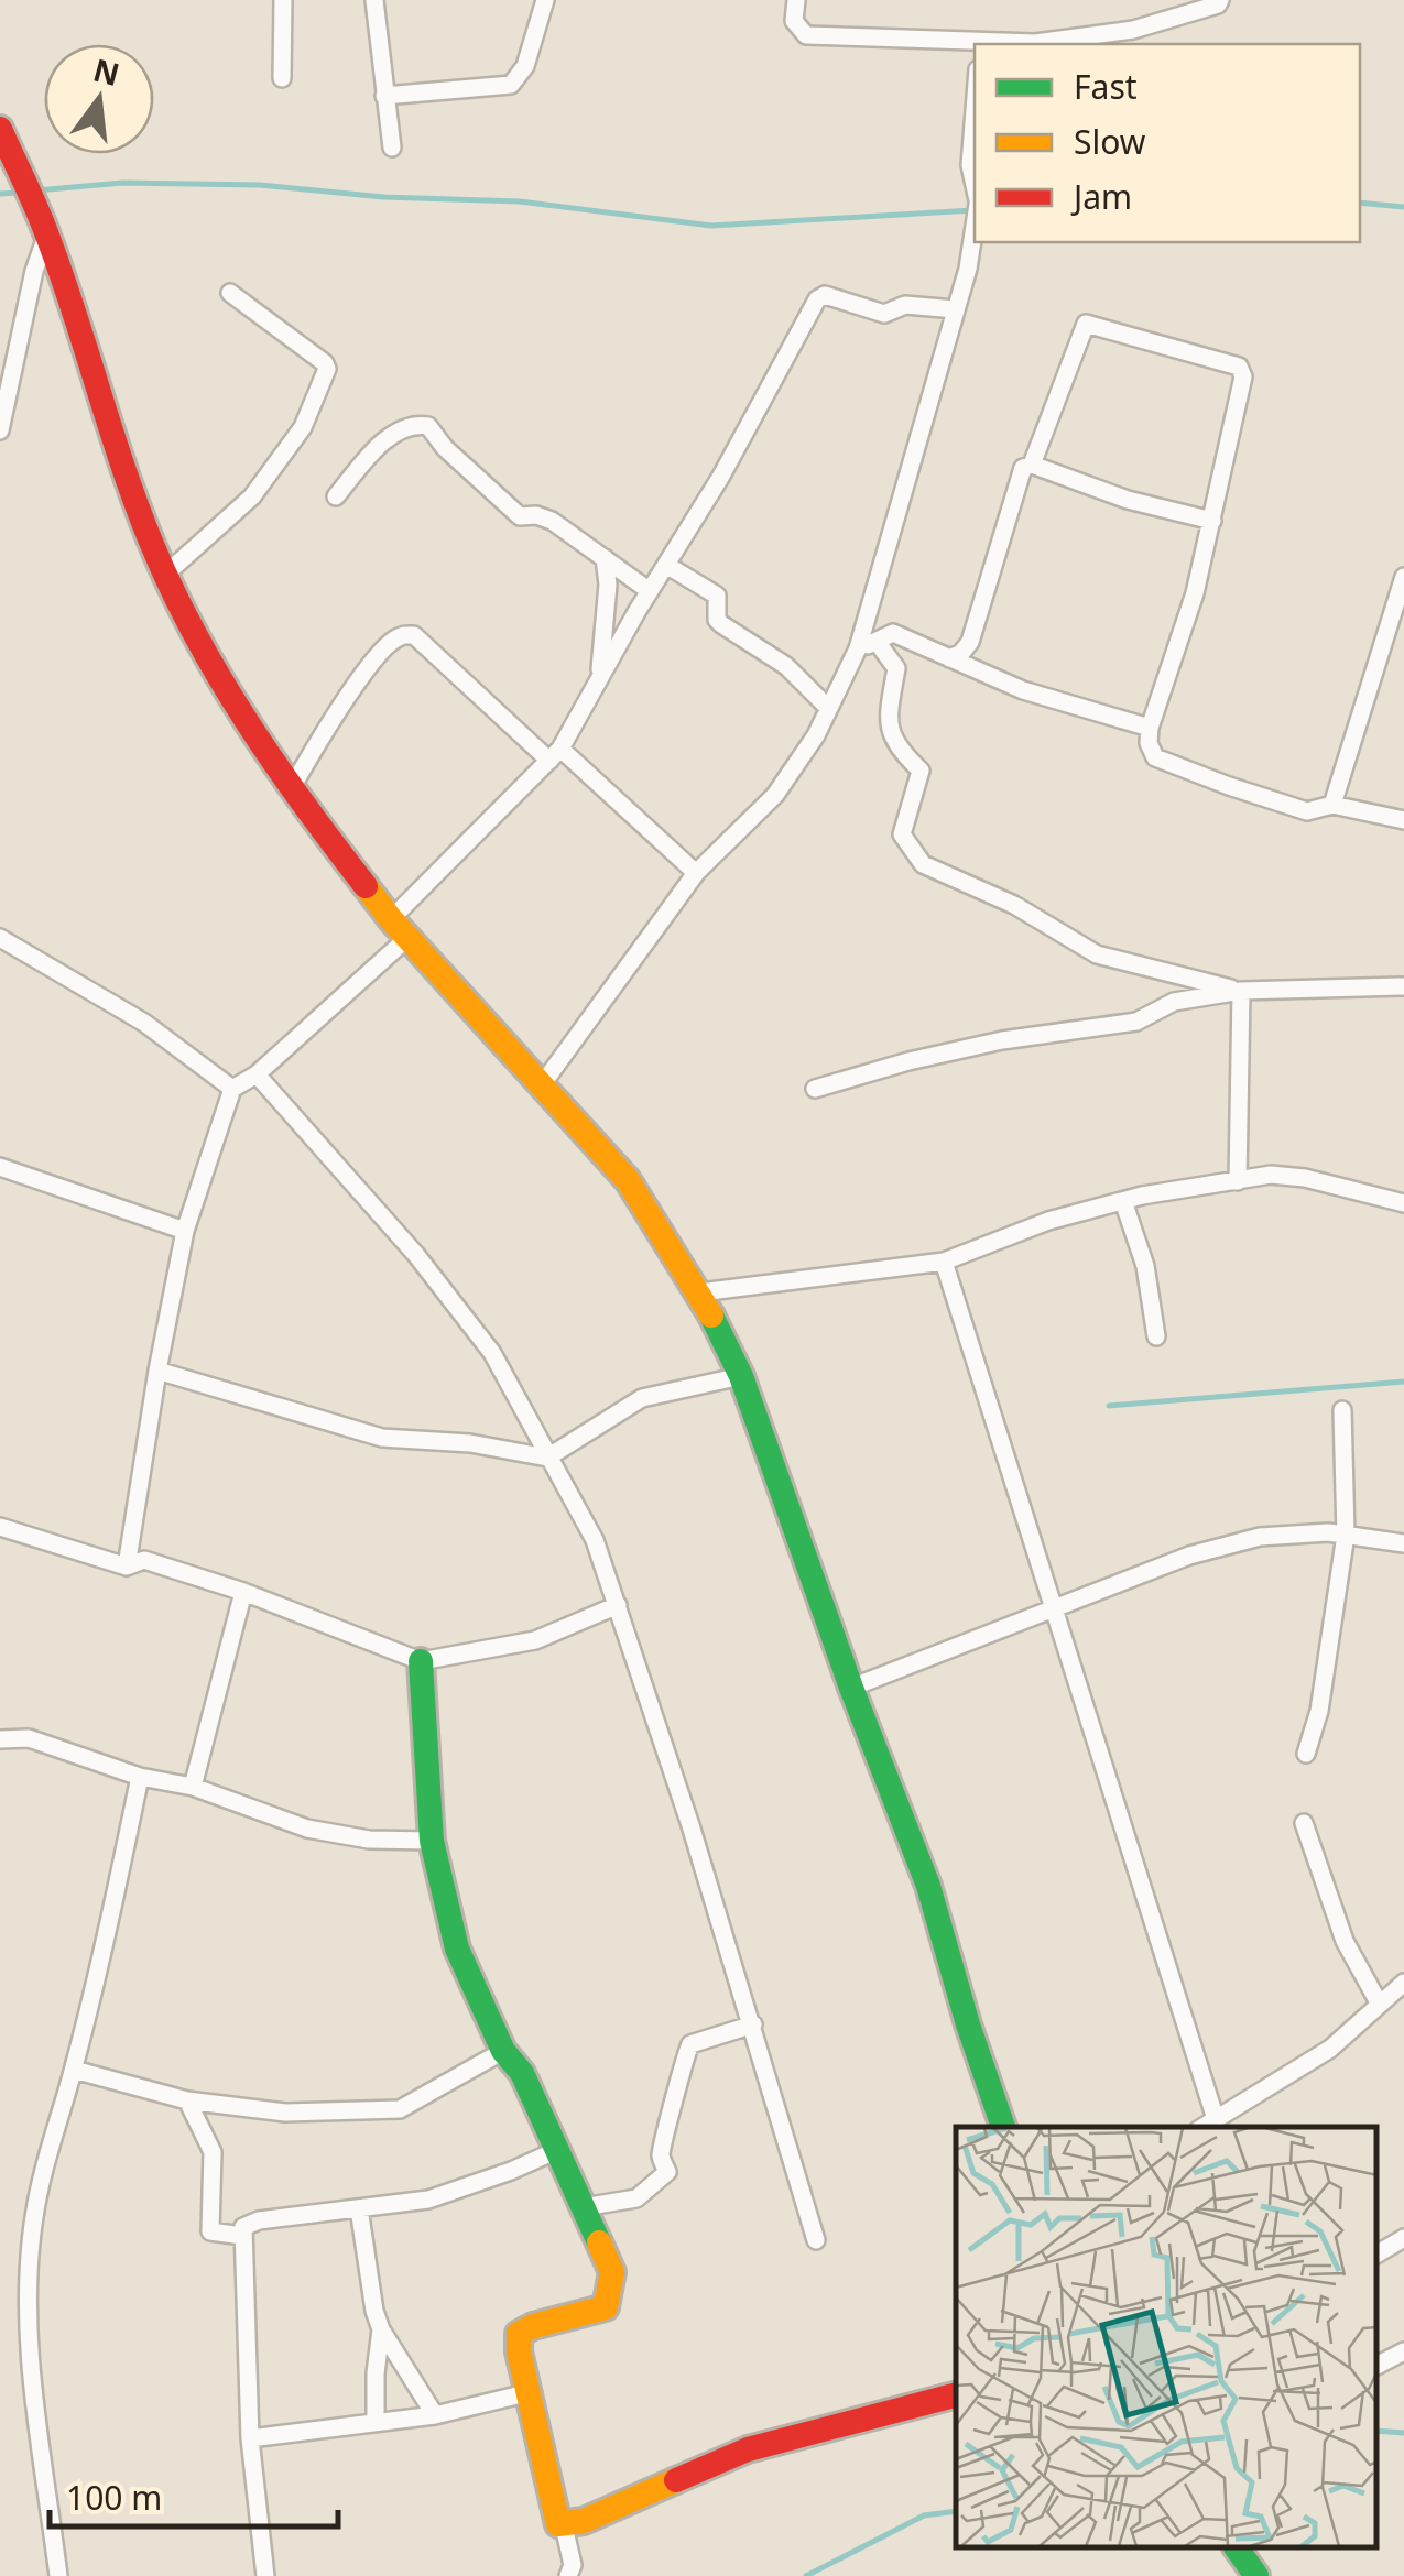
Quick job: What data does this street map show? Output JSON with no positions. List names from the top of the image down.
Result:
{
  "legend": ["Fast", "Slow", "Jam"],
  "scale_bar": "100 m",
  "north": "top"
}
